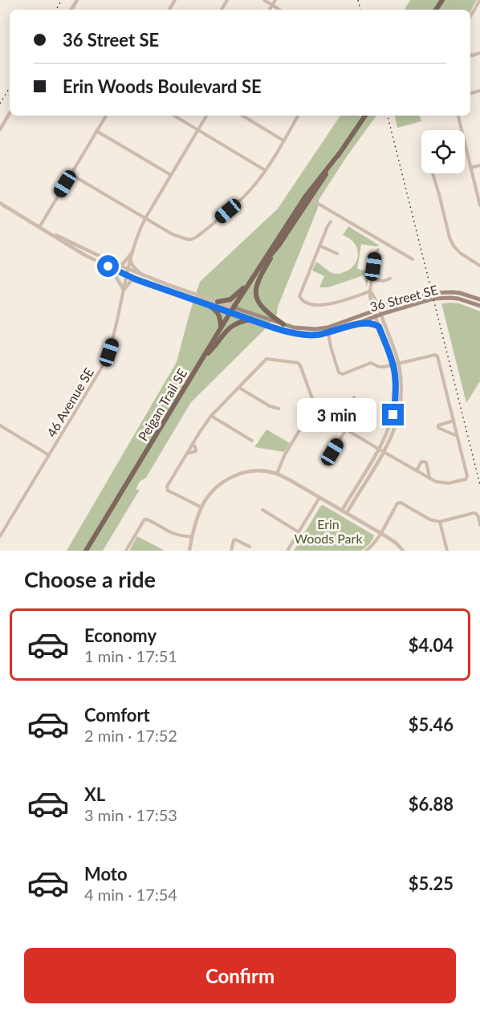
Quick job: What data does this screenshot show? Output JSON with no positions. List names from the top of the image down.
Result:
{
  "streets": {
    "main road": ["36 Street SE", "Peigan Trail SE"],
    "street": ["46 Avenue SE"]
  },
  "crossings": [
    ["36 Street SE", "46 Avenue SE"],
    ["36 Street SE", "Peigan Trail SE"]
  ],
  "parks": ["Erin Woods Park"],
  "page": {
    "banner": ["36 Street SE", "Erin Woods Boulevard SE"],
    "bubble": "3 min",
    "heading": "Choose a ride",
    "list": [
      {
        "name": "Economy",
        "note": "1 min · 17:51",
        "value": "$4.04"
      },
      {
        "name": "Comfort",
        "note": "2 min · 17:52",
        "value": "$5.46"
      },
      {
        "name": "XL",
        "note": "3 min · 17:53",
        "value": "$6.88"
      },
      {
        "name": "Moto",
        "note": "4 min · 17:54",
        "value": "$5.25"
      }
    ],
    "buttons": "Confirm"
  }
}
